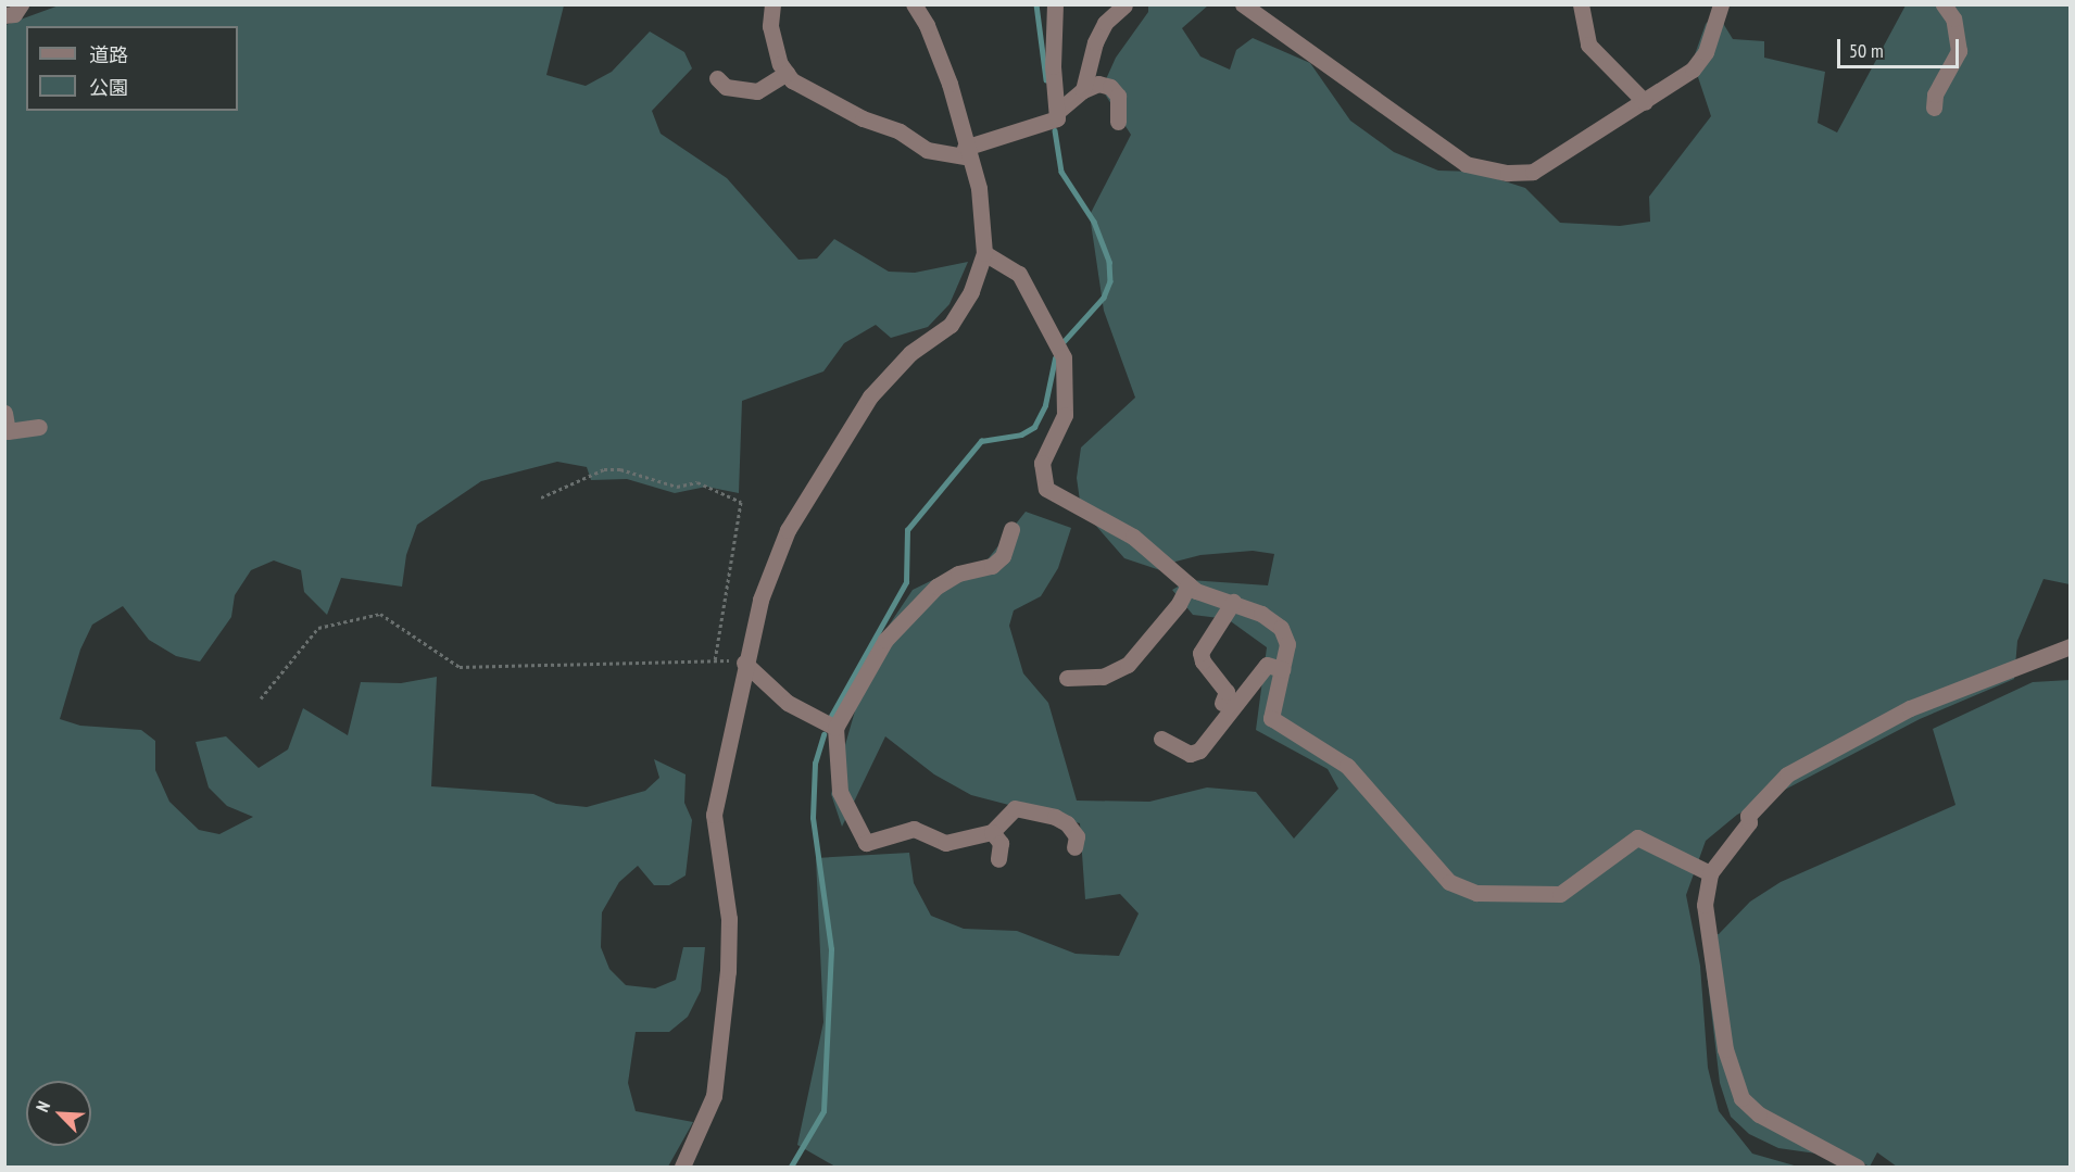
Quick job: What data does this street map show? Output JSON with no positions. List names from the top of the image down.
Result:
{
  "legend": ["道路", "公園"],
  "scale_bar": "50 m",
  "north": "top left"
}
